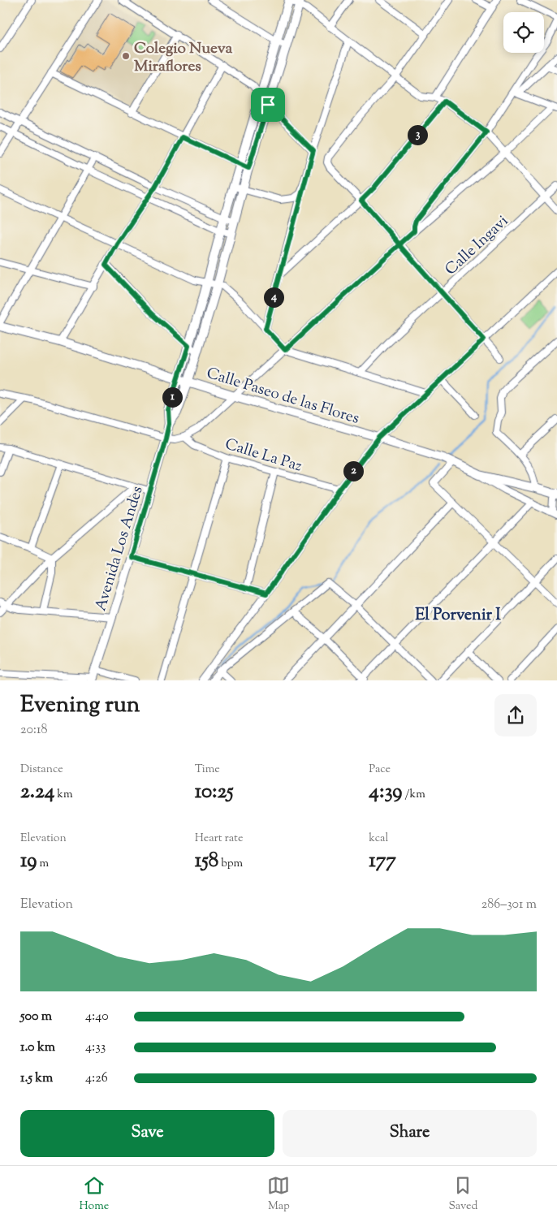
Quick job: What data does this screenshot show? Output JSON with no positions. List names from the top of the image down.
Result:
{
  "streets": {
    "street": [
      "Calle Ingavi",
      "Calle Paseo de las Flores",
      "Calle La Paz",
      "Avenida Los Andes"
    ]
  },
  "districts": ["El Porvenir I"],
  "places": ["Colegio Nueva Miraflores"],
  "page": {
    "pins": [
      "3",
      "4",
      "1",
      "2"
    ],
    "heading": ["Evening run", "20:18"],
    "stats": [
      ["Distance", "2.24 km"],
      ["Time", "10:25"],
      ["Pace", "4:39 /km"],
      ["Elevation", "19 m"],
      ["Heart rate", "158 bpm"],
      ["kcal", "177"]
    ],
    "chart": ["Elevation", "286–301 m"],
    "list": [
      {
        "name": "500 m",
        "note": "4:40"
      },
      {
        "name": "1.0 km",
        "note": "4:33"
      },
      {
        "name": "1.5 km",
        "note": "4:26"
      }
    ],
    "buttons": ["Save", "Share"],
    "tabs": ["Home", "Map", "Saved"]
  }
}
